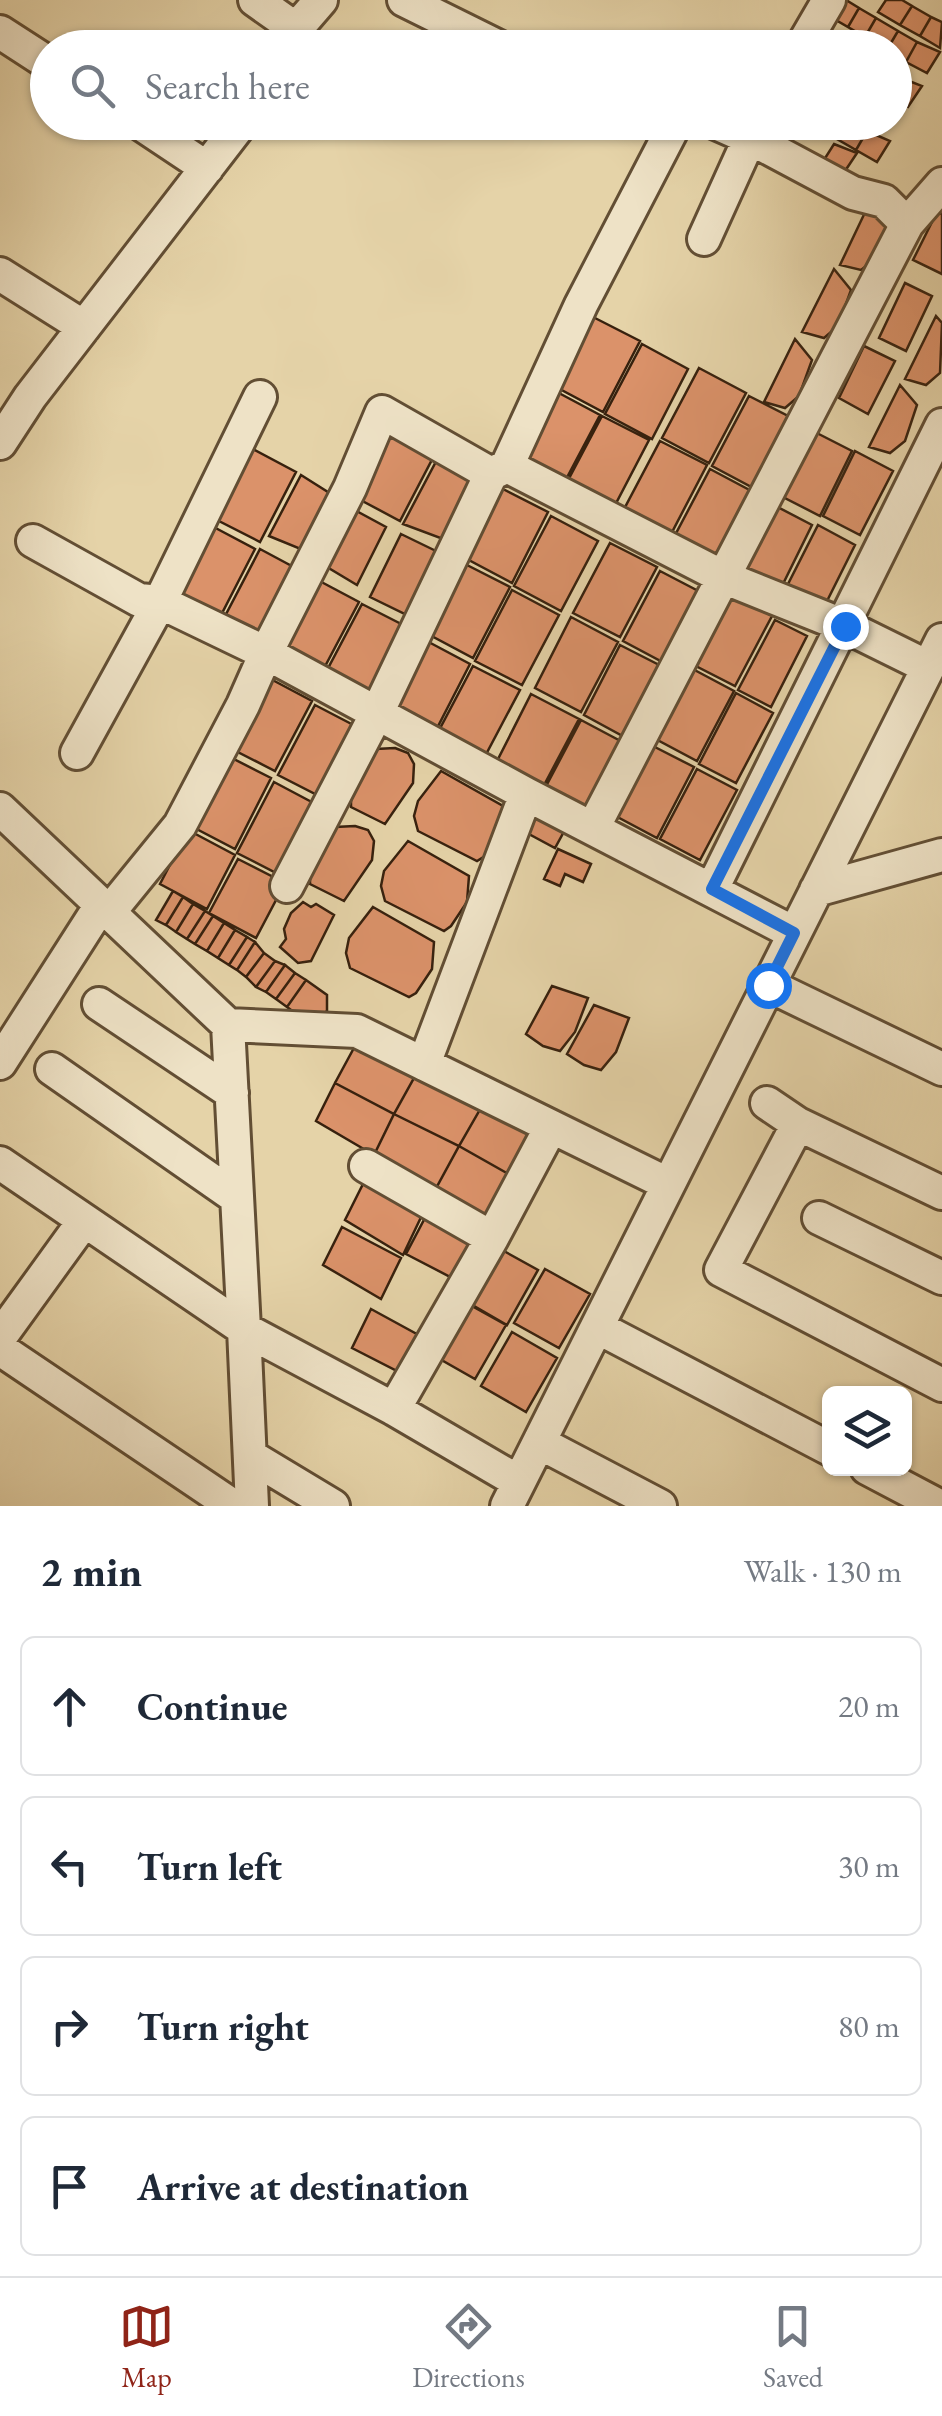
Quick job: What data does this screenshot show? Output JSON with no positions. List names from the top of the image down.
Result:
{
  "page": {
    "search": "Search here",
    "heading": ["2 min", "Walk · 130 m"],
    "list": [
      ["Continue", "20 m"],
      ["Turn left", "30 m"],
      ["Turn right", "80 m"],
      "Arrive at destination"
    ],
    "nav": ["Map", "Directions", "Saved"]
  }
}
